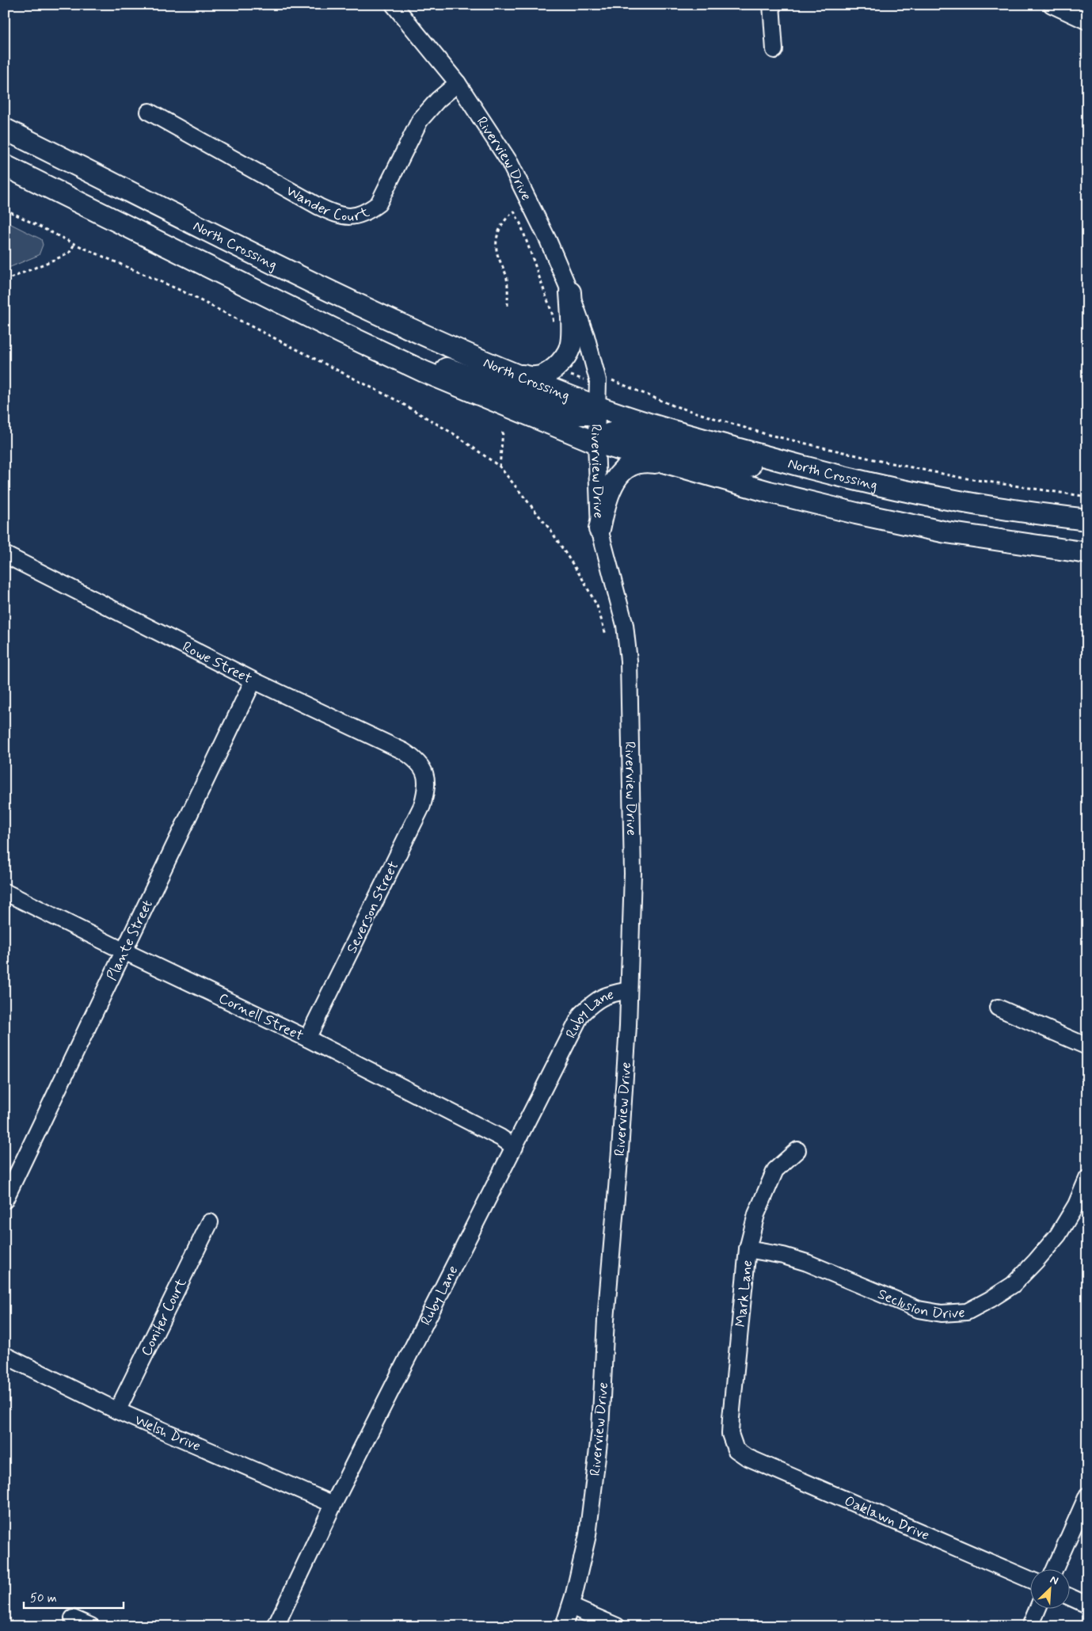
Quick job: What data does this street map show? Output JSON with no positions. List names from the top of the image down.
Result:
{
  "streets": {
    "main road": ["North Crossing"],
    "street": [
      "Riverview Drive",
      "Wander Court",
      "Rowe Street",
      "Severson Street",
      "Plante Street",
      "Cornell Street",
      "Ruby Lane",
      "Mark Lane",
      "Seclusion Drive",
      "Conifer Court",
      "Welsh Drive",
      "Oaklawn Drive"
    ]
  },
  "crossings": [
    ["Riverview Drive", "Wander Court"],
    ["Riverview Drive", "North Crossing"],
    ["Riverview Drive", "Ruby Lane"],
    ["Rowe Street", "Severson Street"],
    ["Rowe Street", "Plante Street"],
    ["Severson Street", "Cornell Street"],
    ["Plante Street", "Cornell Street"],
    ["Cornell Street", "Ruby Lane"],
    ["Ruby Lane", "Welsh Drive"],
    ["Mark Lane", "Seclusion Drive"],
    ["Mark Lane", "Oaklawn Drive"],
    ["Conifer Court", "Welsh Drive"]
  ],
  "scale_bar": "50 m",
  "north": "top right"
}
